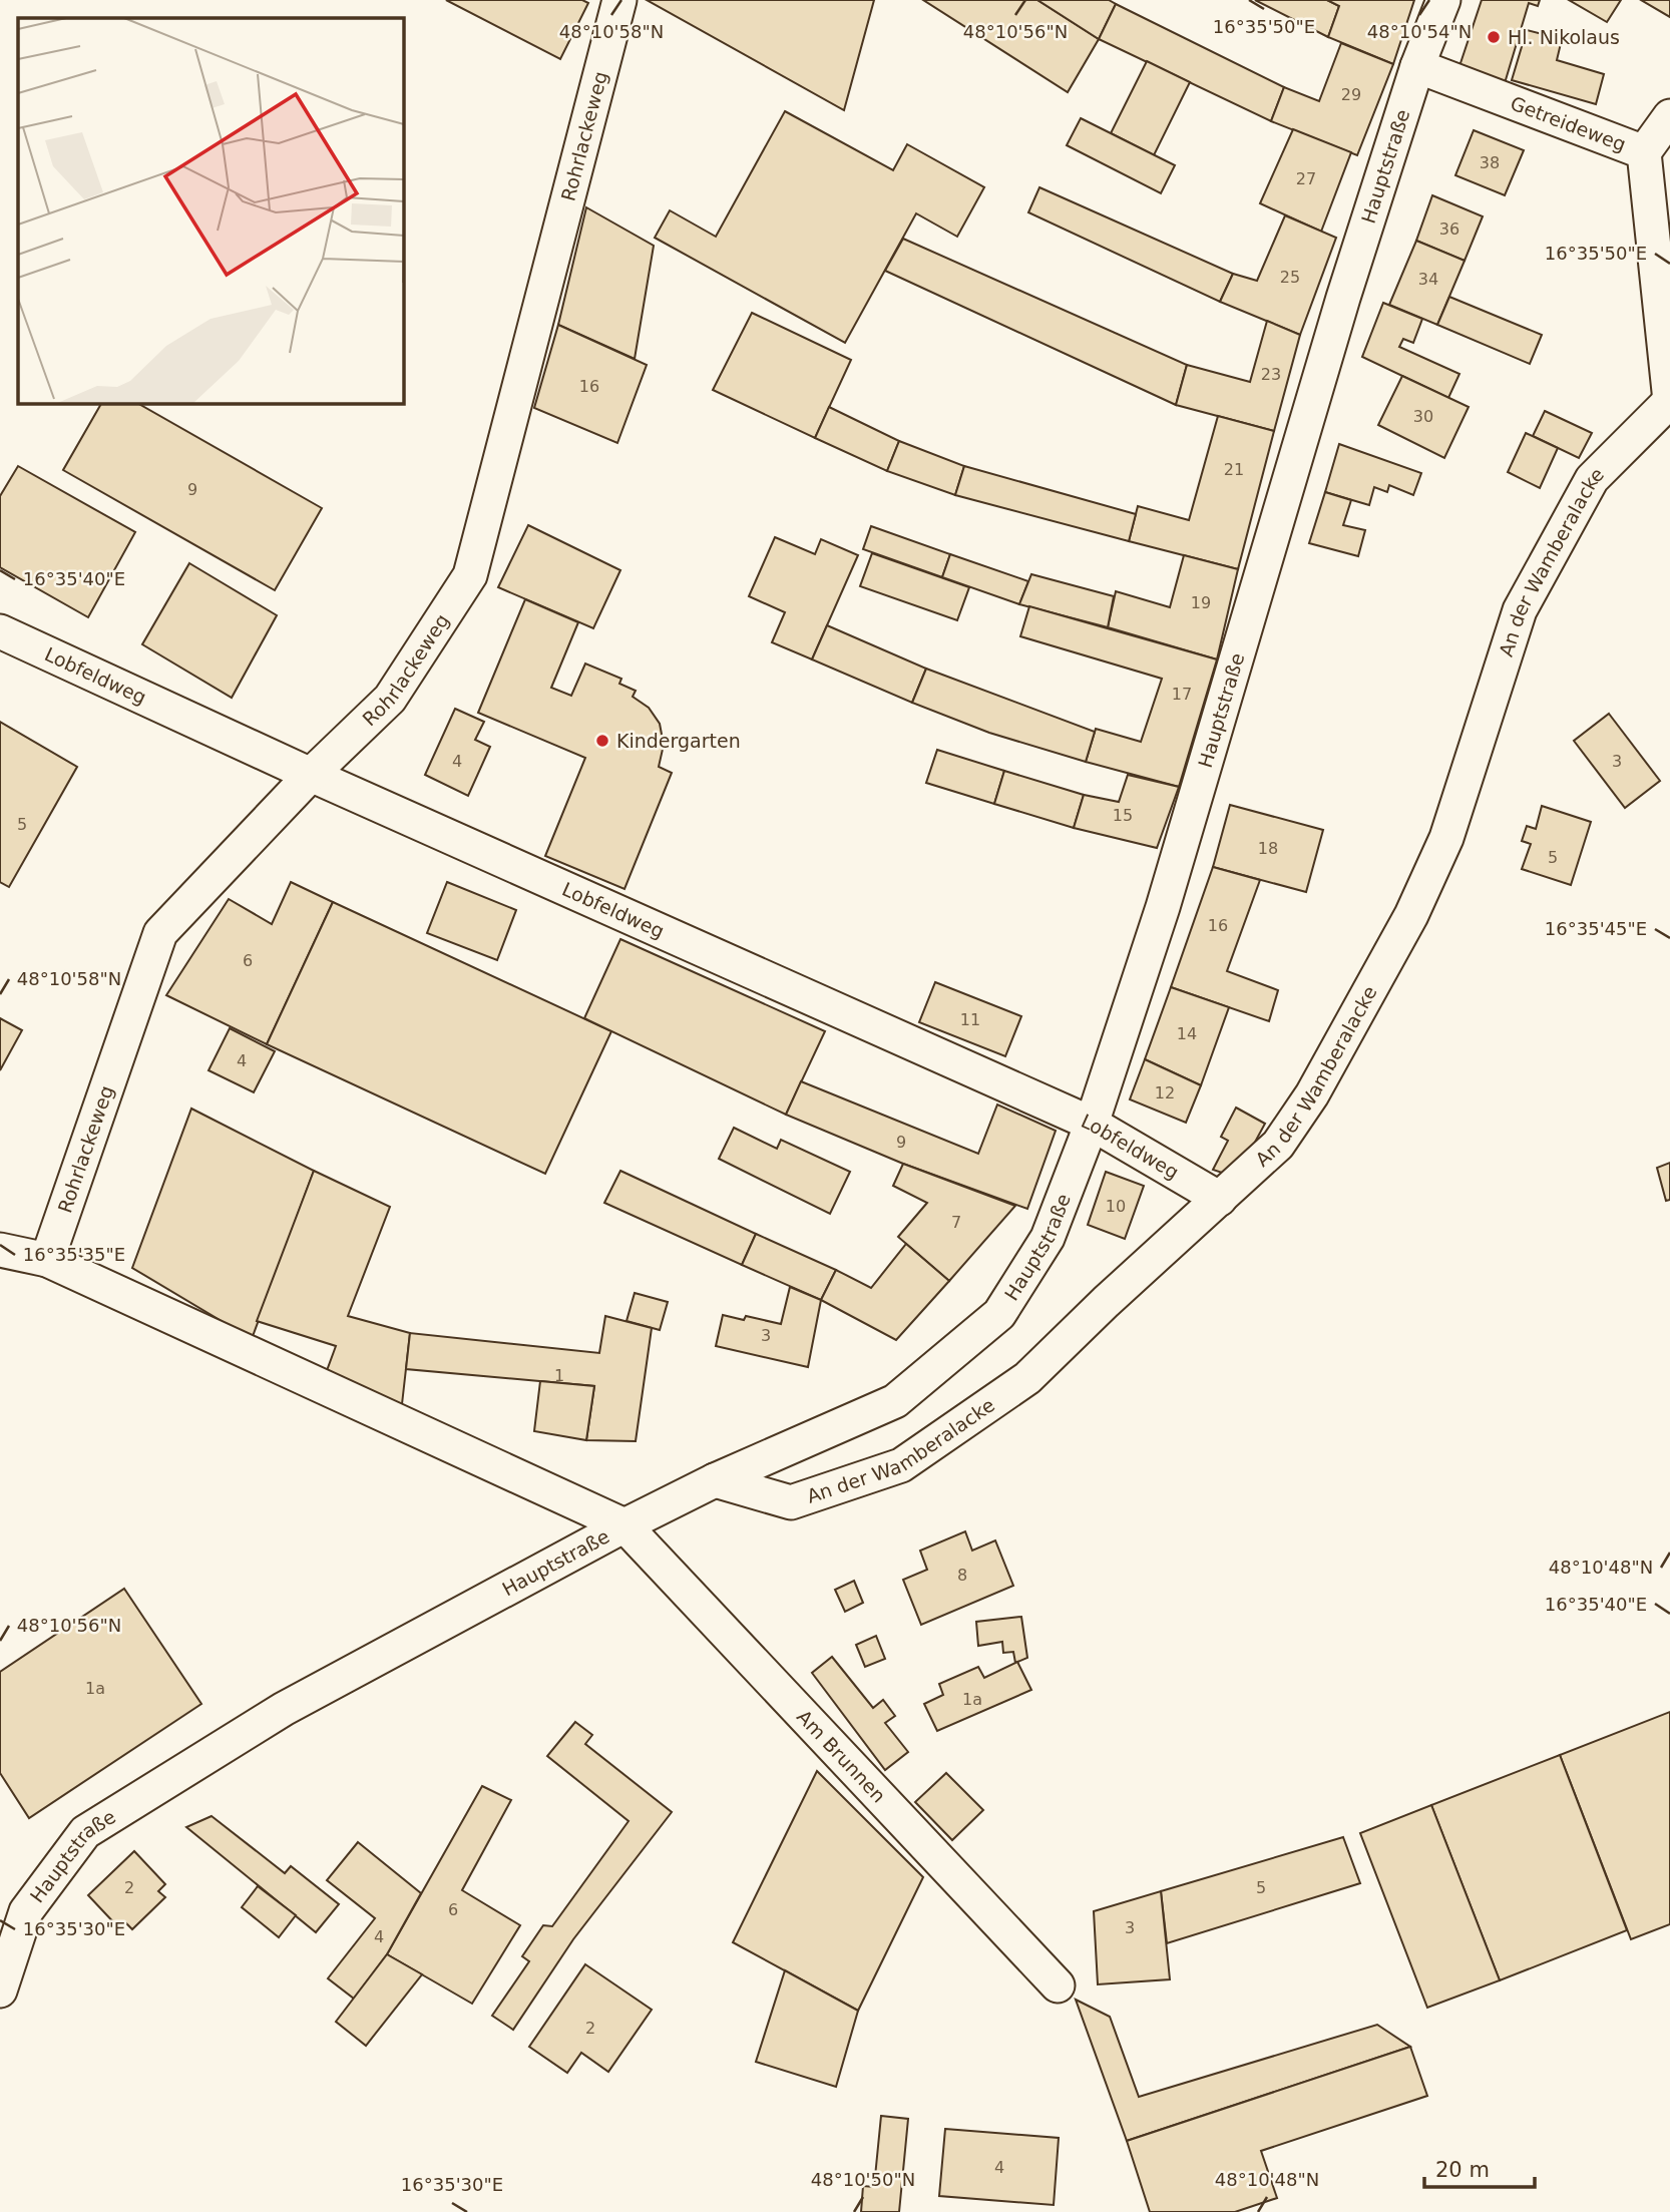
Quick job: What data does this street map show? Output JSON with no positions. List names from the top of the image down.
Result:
{
  "streets": {
    "street": [
      "Getreideweg",
      "Rohrlackeweg",
      "Hauptstraße",
      "An der Wamberalacke",
      "Lobfeldweg",
      "Am Brunnen"
    ]
  },
  "crossings": [
    ["Getreideweg", "Hauptstraße"],
    ["Getreideweg", "An der Wamberalacke"],
    ["Rohrlackeweg", "Lobfeldweg"],
    ["Hauptstraße", "An der Wamberalacke"],
    ["Hauptstraße", "Lobfeldweg"],
    ["Hauptstraße", "Am Brunnen"],
    ["An der Wamberalacke", "Lobfeldweg"]
  ],
  "places": ["Hl. Nikolaus", "Kindergarten"],
  "house_numbers": [
    "29",
    "38",
    "27",
    "36",
    "25",
    "34",
    "23",
    "16",
    "30",
    "21",
    "9",
    "19",
    "17",
    "4",
    "3",
    "15",
    "5",
    "18",
    "5",
    "16",
    "6",
    "11",
    "14",
    "4",
    "12",
    "9",
    "10",
    "7",
    "3",
    "1",
    "8",
    "1a",
    "1a",
    "2",
    "5",
    "6",
    "3",
    "4",
    "2",
    "4"
  ],
  "scale_bar": "20 m",
  "coordinates": [
    "16°35'50\"E",
    "48°10'58\"N",
    "48°10'56\"N",
    "48°10'54\"N",
    "16°35'40\"E",
    "16°35'45\"E",
    "16°35'35\"E",
    "48°10'48\"N",
    "16°35'30\"E",
    "48°10'50\"N"
  ]
}
